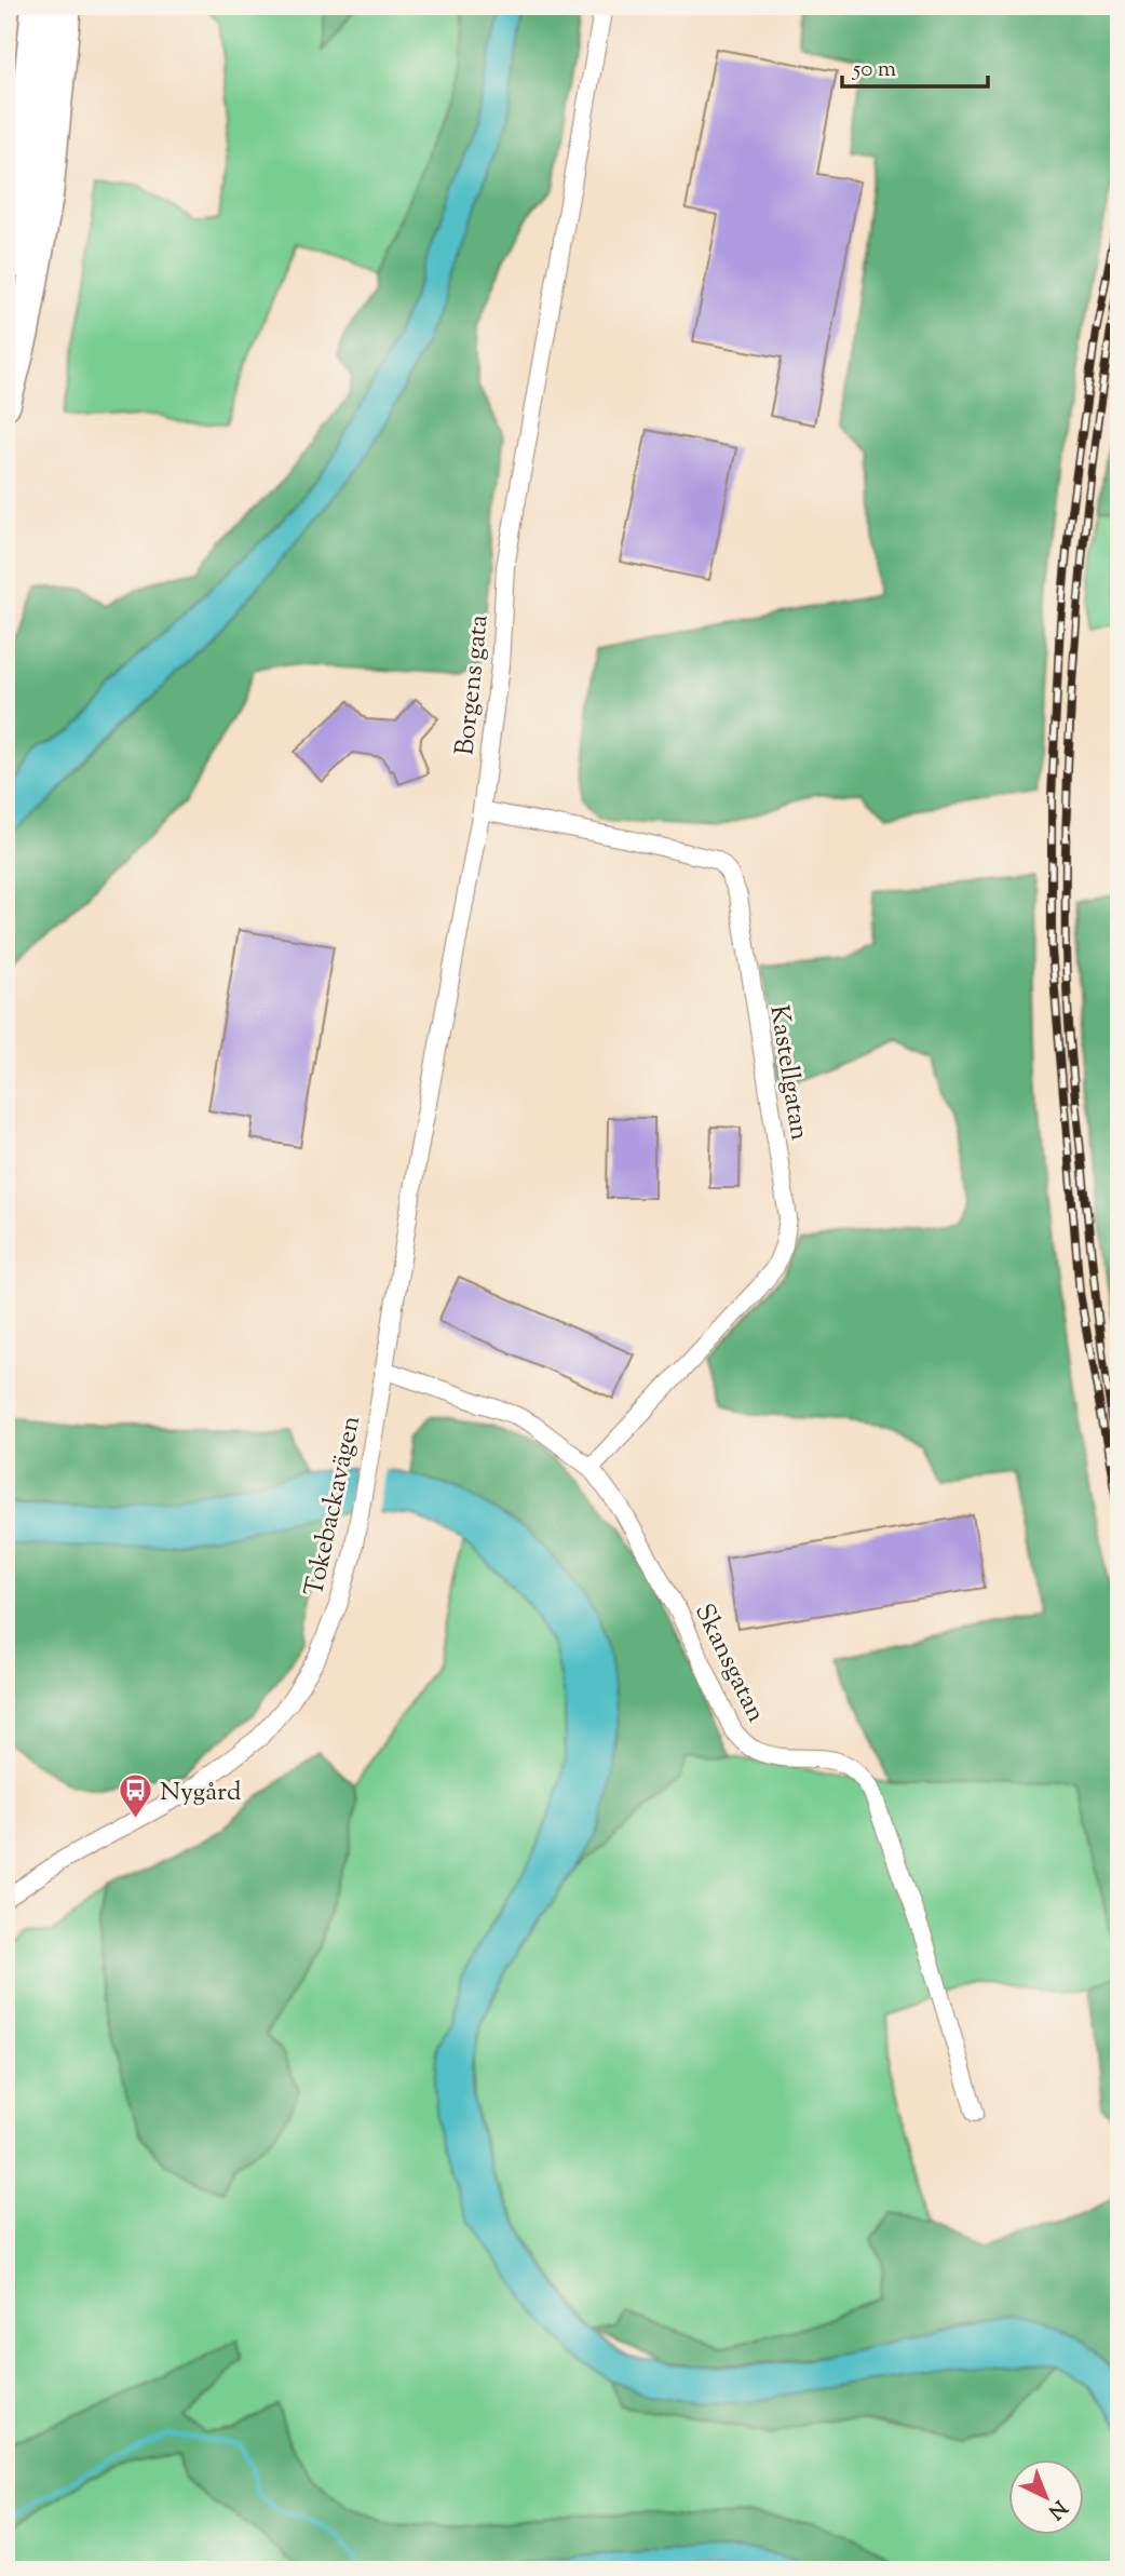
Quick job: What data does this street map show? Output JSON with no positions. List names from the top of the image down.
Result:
{
  "streets": {
    "street": [
      "Borgens gata",
      "Kastellgatan",
      "Tokebackavägen",
      "Skansgatan"
    ]
  },
  "crossings": [
    ["Borgens gata", "Kastellgatan"],
    ["Borgens gata", "Tokebackavägen"],
    ["Borgens gata", "Skansgatan"],
    ["Kastellgatan", "Skansgatan"],
    ["Tokebackavägen", "Skansgatan"]
  ],
  "places": {
    "bus stop": ["Nygård"]
  },
  "scale_bar": "50 m",
  "north": "bottom right"
}
